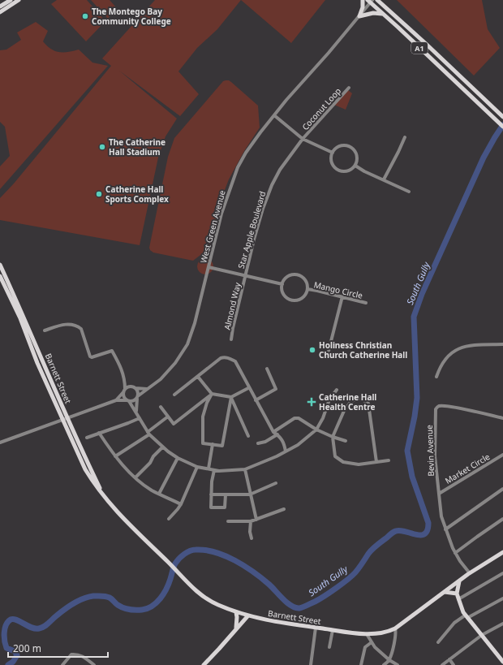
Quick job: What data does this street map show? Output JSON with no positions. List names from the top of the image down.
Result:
{
  "streets": {
    "main road": ["A1", "Barnett Street"],
    "street": [
      "Coconut Loop",
      "West Green Avenue",
      "Star Apple Boulevard",
      "Mango Circle",
      "Almond Way",
      "Bevin Avenue",
      "Market Circle"
    ]
  },
  "crossings": [
    ["A1", "West Green Avenue"],
    ["Coconut Loop", "Star Apple Boulevard"],
    ["Star Apple Boulevard", "Almond Way"],
    ["Barnett Street", "Bevin Avenue"],
    ["Bevin Avenue", "Market Circle"]
  ],
  "water": ["South Gully"],
  "places": {
    "other": [
      "The Montego Bay Community College",
      "The Catherine Hall Stadium",
      "Catherine Hall Sports Complex",
      "Holiness Christian Church Catherine Hall"
    ],
    "health": ["Catherine Hall Health Centre"]
  },
  "scale_bar": "200 m"
}
